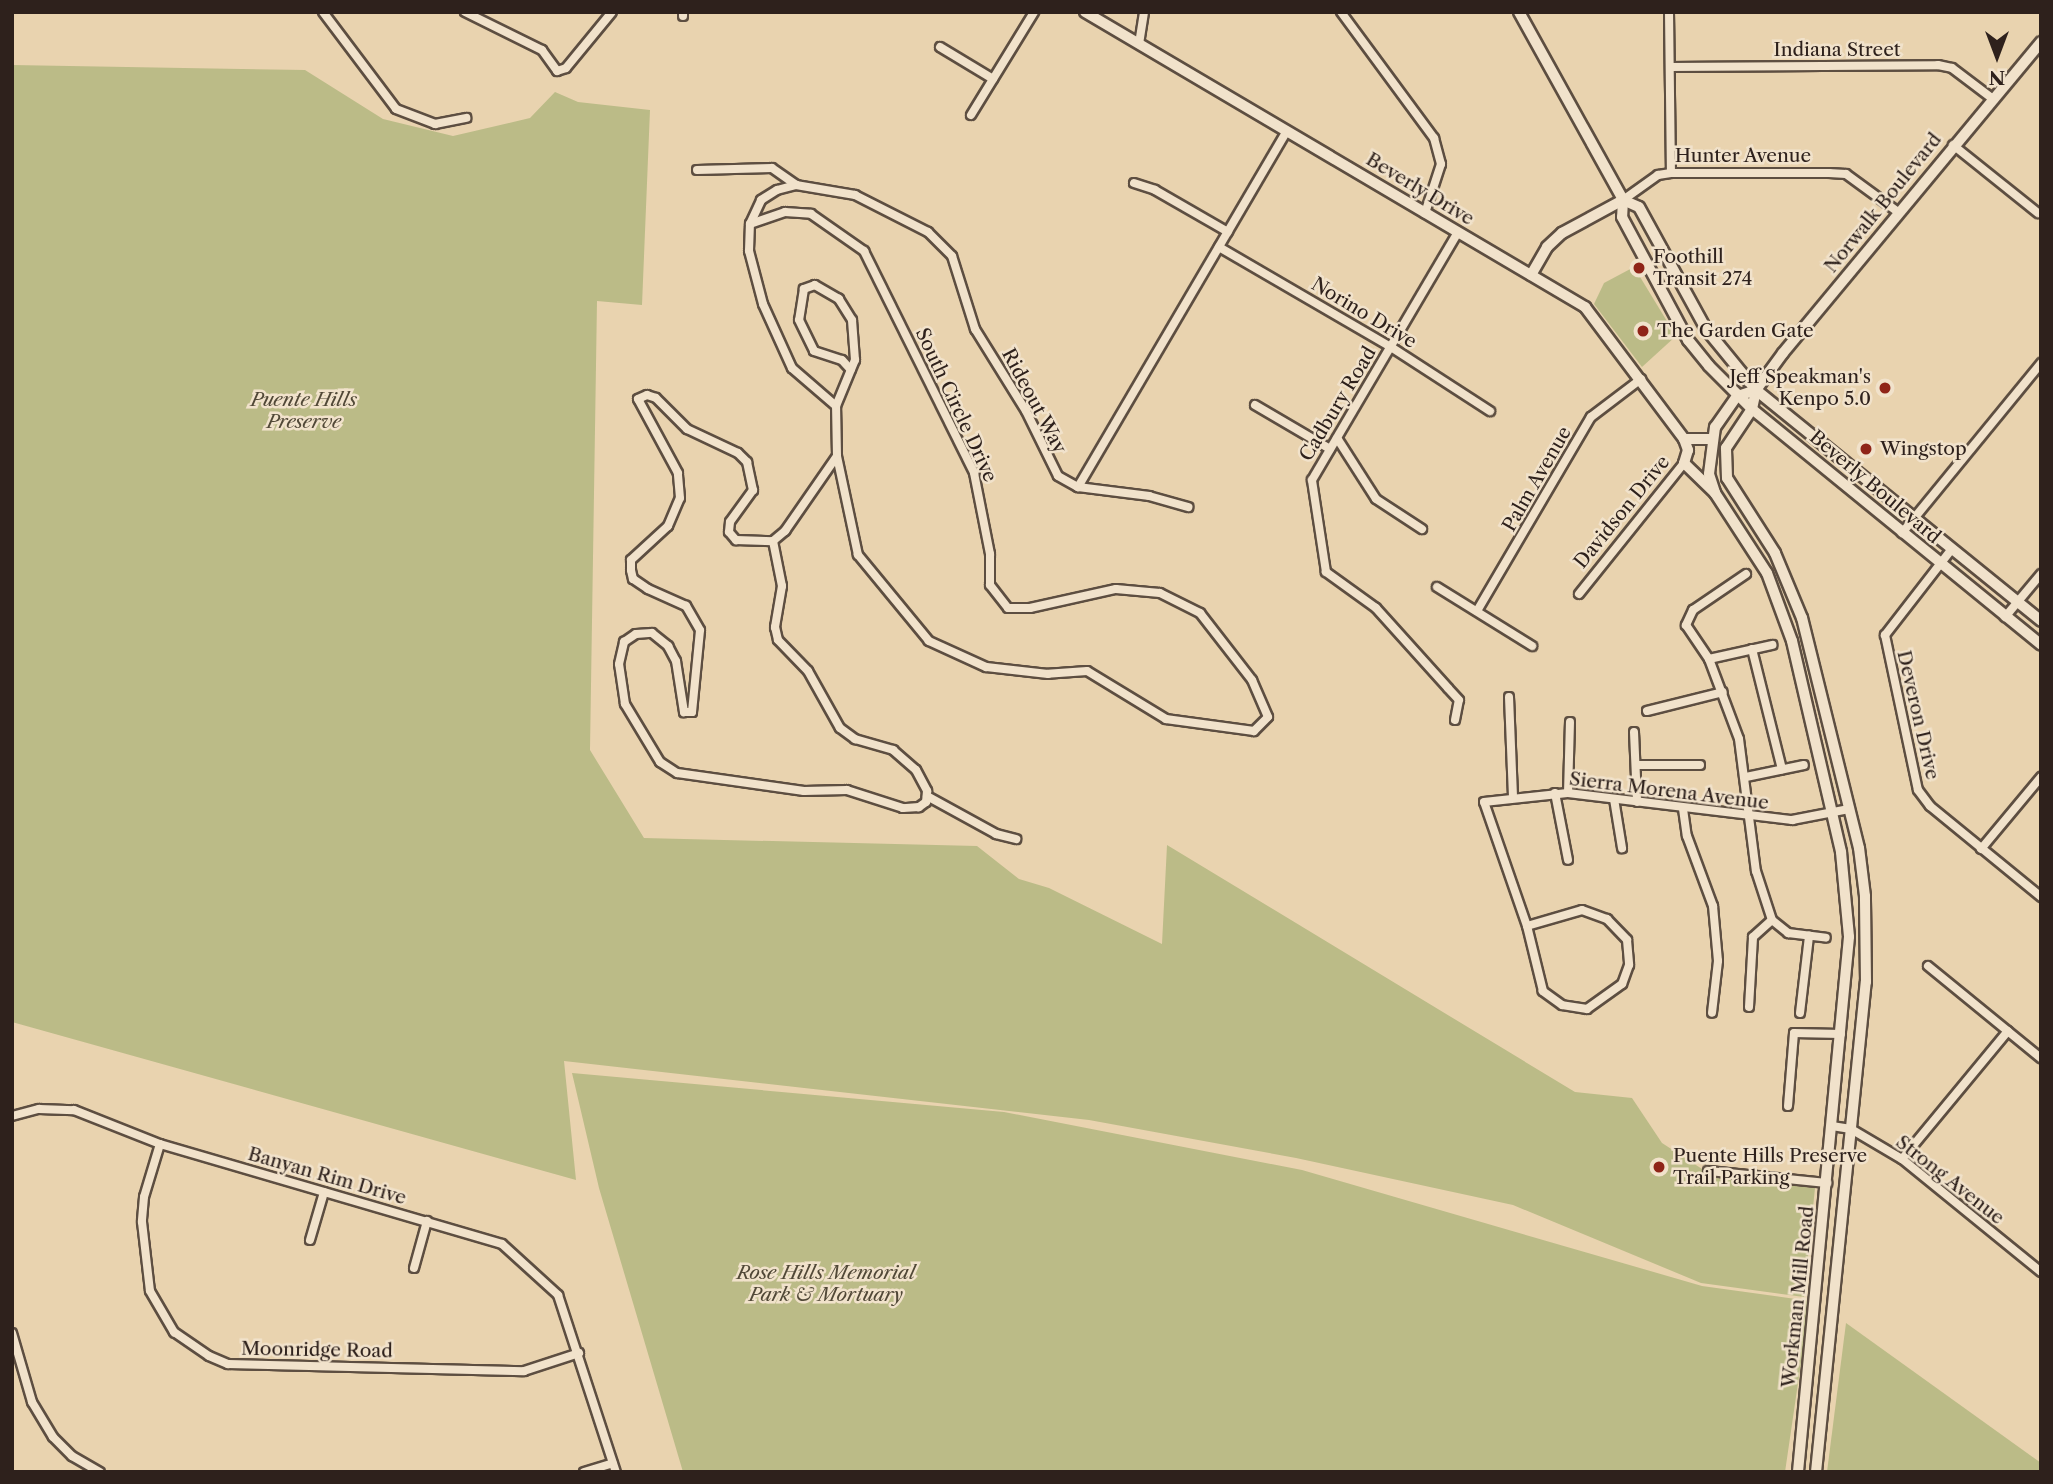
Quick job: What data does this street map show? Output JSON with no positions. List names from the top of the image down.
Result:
{
  "streets": {
    "main road": ["Norwalk Boulevard", "Beverly Boulevard", "Workman Mill Road"],
    "street": [
      "Indiana Street",
      "Hunter Avenue",
      "Beverly Drive",
      "Norino Drive",
      "Rideout Way",
      "Cadbury Road",
      "South Circle Drive",
      "Palm Avenue",
      "Davidson Drive",
      "Deveron Drive",
      "Sierra Morena Avenue",
      "Banyan Rim Drive",
      "Strong Avenue",
      "Moonridge Road"
    ]
  },
  "crossings": [
    ["Indiana Street", "Norwalk Boulevard"],
    ["Hunter Avenue", "Beverly Drive"],
    ["Hunter Avenue", "Norwalk Boulevard"],
    ["Hunter Avenue", "Beverly Boulevard"],
    ["Beverly Drive", "Rideout Way"],
    ["Beverly Drive", "Cadbury Road"],
    ["Beverly Drive", "Palm Avenue"],
    ["Beverly Drive", "Davidson Drive"],
    ["Norwalk Boulevard", "Beverly Boulevard"],
    ["Norino Drive", "Rideout Way"],
    ["Norino Drive", "Cadbury Road"],
    ["Beverly Boulevard", "Deveron Drive"],
    ["Sierra Morena Avenue", "Workman Mill Road"],
    ["Banyan Rim Drive", "Moonridge Road"],
    ["Strong Avenue", "Workman Mill Road"]
  ],
  "parks": ["Puente Hills Preserve", "Rose Hills Memorial Park & Mortuary"],
  "places": [
    "Foothill Transit 274",
    "The Garden Gate",
    "Jeff Speakman's Kenpo 5.0",
    "Wingstop",
    "Puente Hills Preserve Trail Parking"
  ],
  "north": "bottom"
}
